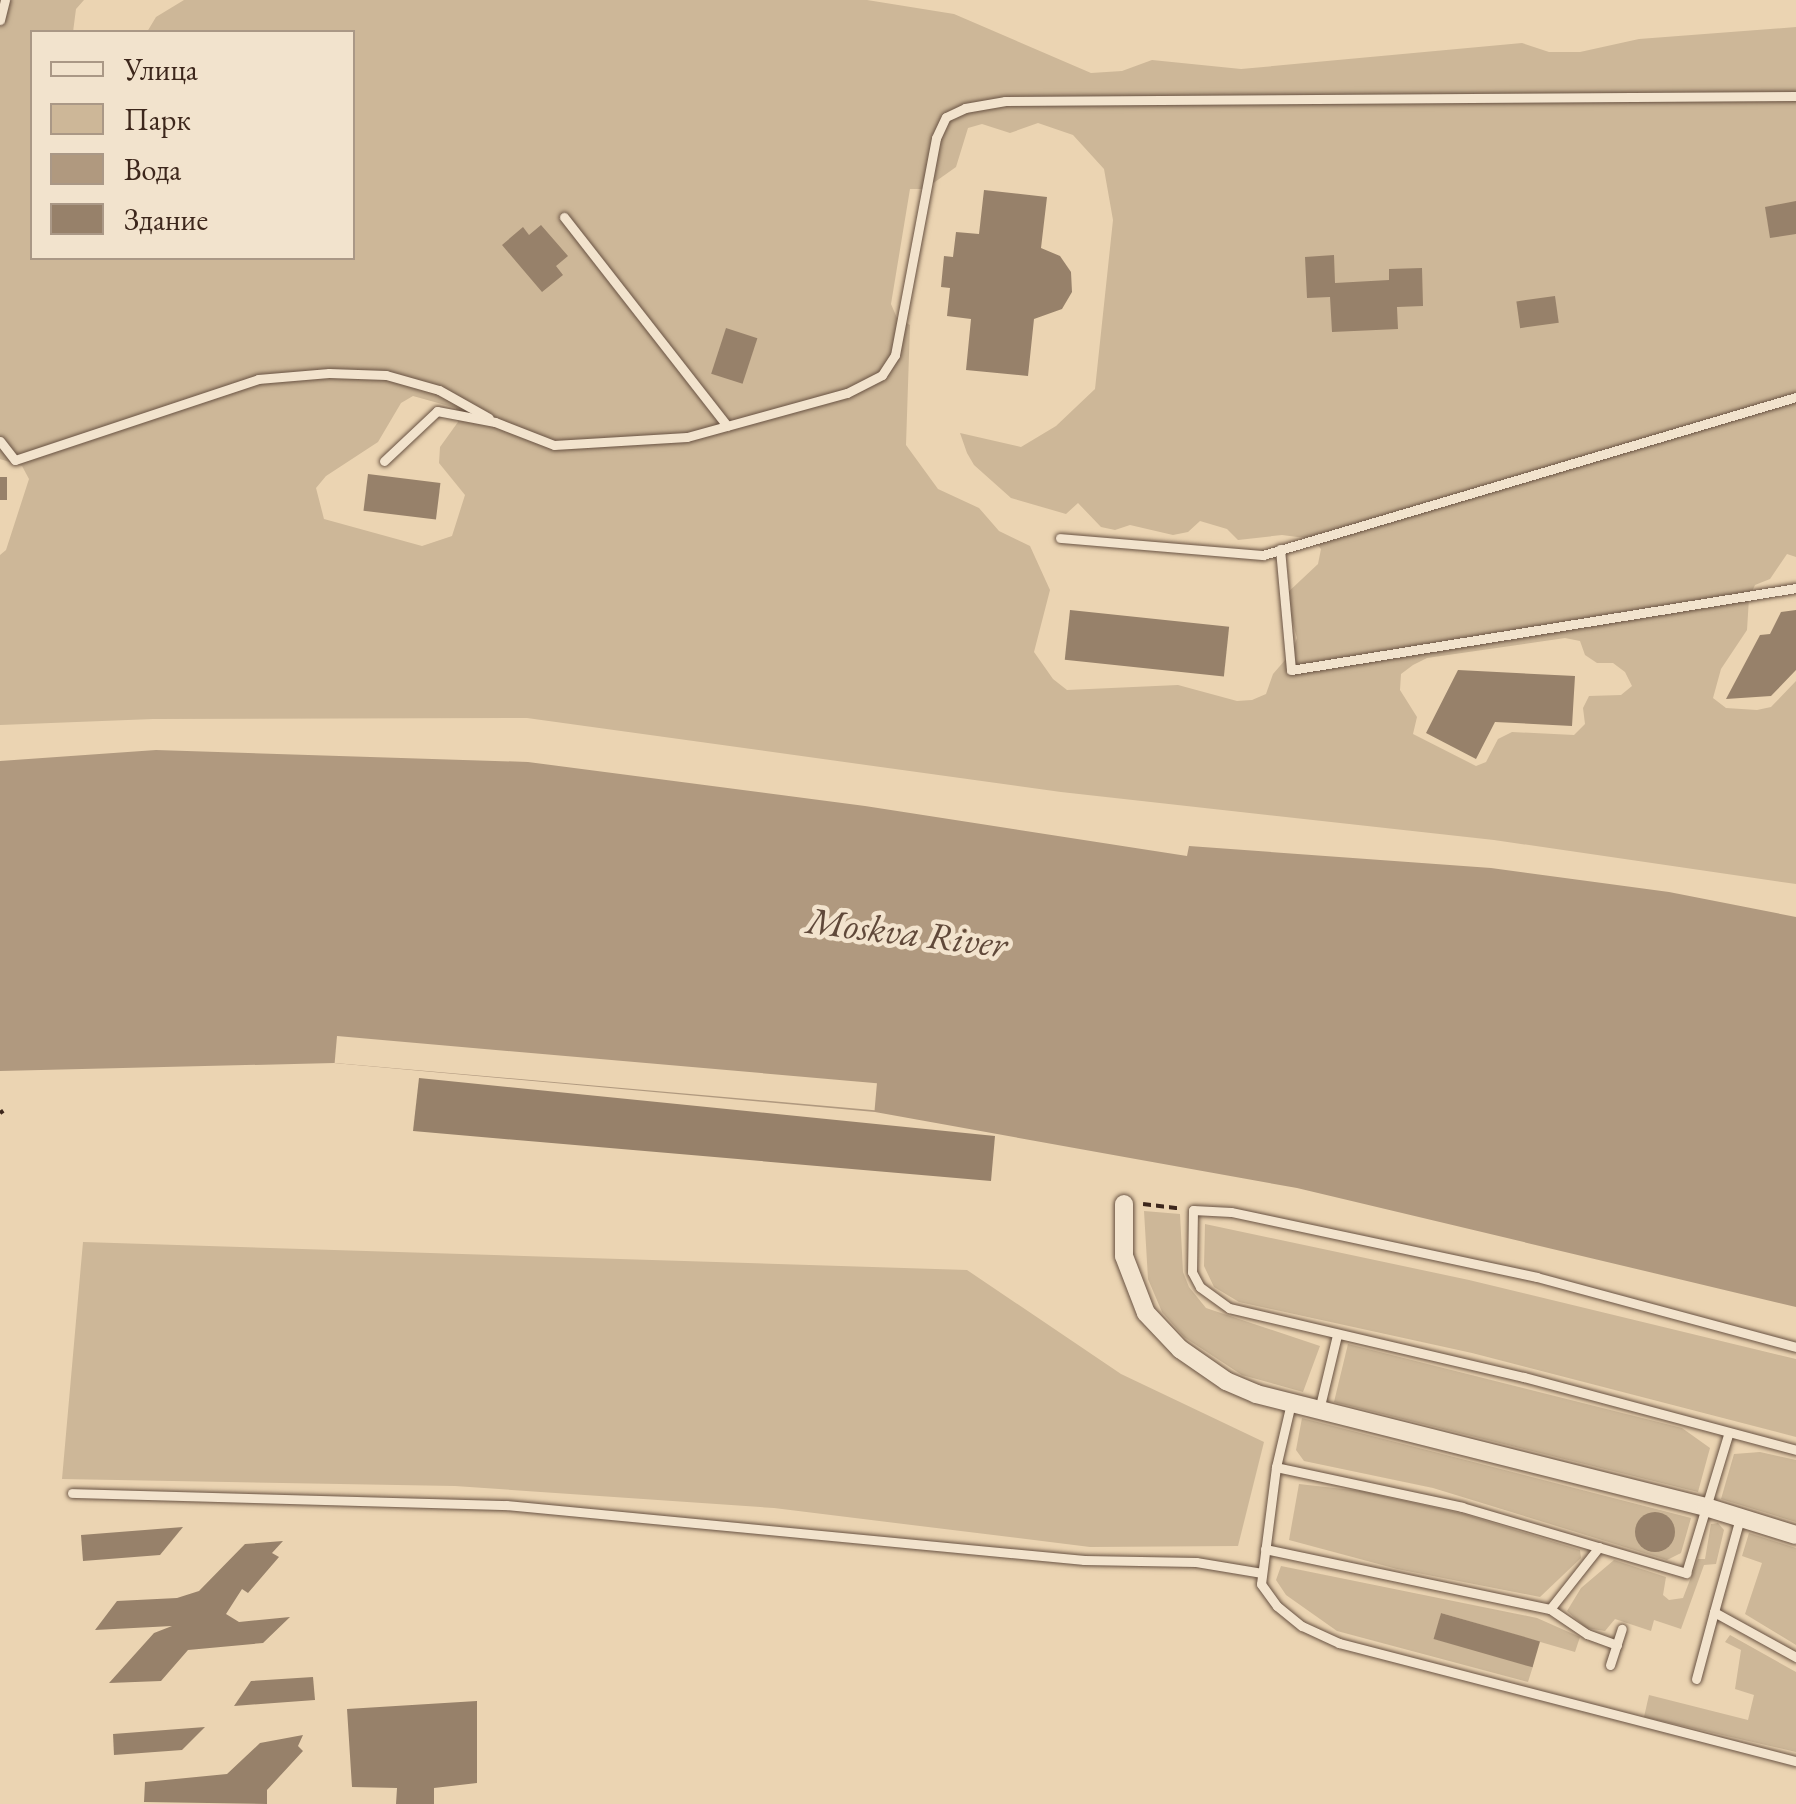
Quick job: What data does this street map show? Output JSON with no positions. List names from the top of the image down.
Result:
{
  "water": ["Moskva River"],
  "legend": [
    "Улица",
    "Парк",
    "Вода",
    "Здание"
  ]
}
